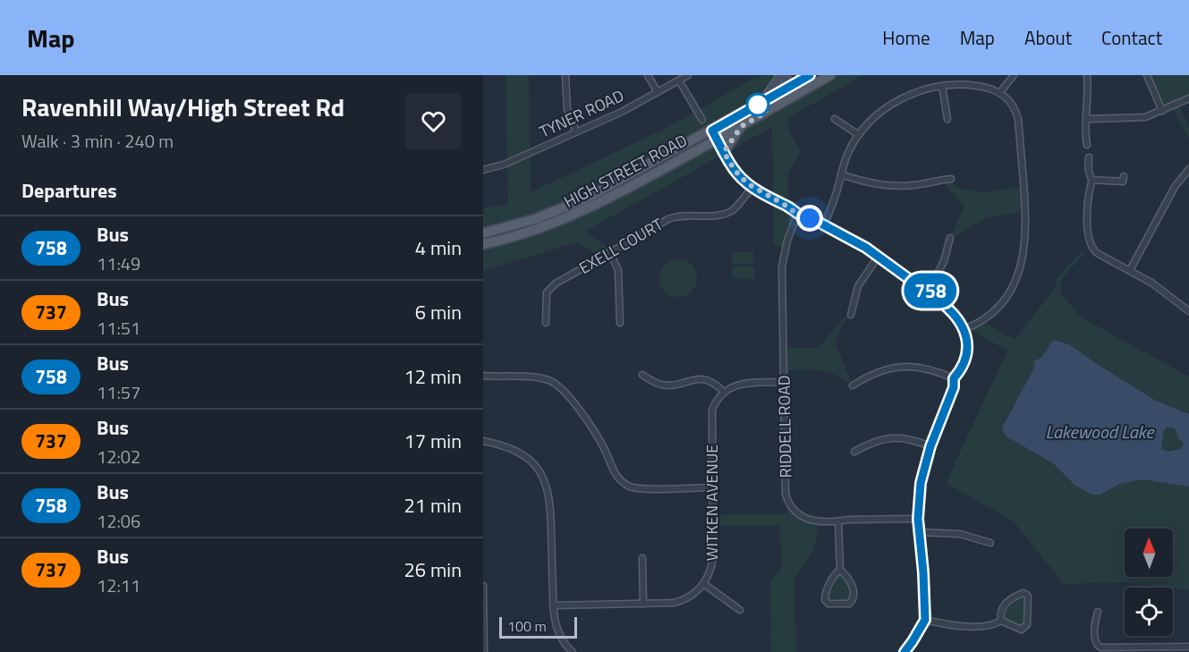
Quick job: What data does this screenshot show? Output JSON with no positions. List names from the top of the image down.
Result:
{
  "streets": {
    "main road": ["HIGH STREET ROAD"],
    "street": [
      "TYNER ROAD",
      "EXELL COURT",
      "RIDDELL ROAD",
      "WITKEN AVENUE"
    ]
  },
  "water": ["Lakewood Lake"],
  "lines": ["bus line 758"],
  "scale_bar": "100 m",
  "north": "top",
  "page": {
    "header": "Map",
    "nav": [
      "Home",
      "Map",
      "About",
      "Contact"
    ],
    "heading": [
      ["Ravenhill Way/High Street Rd", "Walk · 3 min · 240 m"],
      "Departures"
    ],
    "on_map": "758",
    "list": [
      {
        "mark": "758",
        "name": "Bus",
        "note": "11:49",
        "value": "4 min"
      },
      {
        "mark": "737",
        "name": "Bus",
        "note": "11:51",
        "value": "6 min"
      },
      {
        "mark": "758",
        "name": "Bus",
        "note": "11:57",
        "value": "12 min"
      },
      {
        "mark": "737",
        "name": "Bus",
        "note": "12:02",
        "value": "17 min"
      },
      {
        "mark": "758",
        "name": "Bus",
        "note": "12:06",
        "value": "21 min"
      },
      {
        "mark": "737",
        "name": "Bus",
        "note": "12:11",
        "value": "26 min"
      }
    ],
    "scale": "100 m"
  }
}
